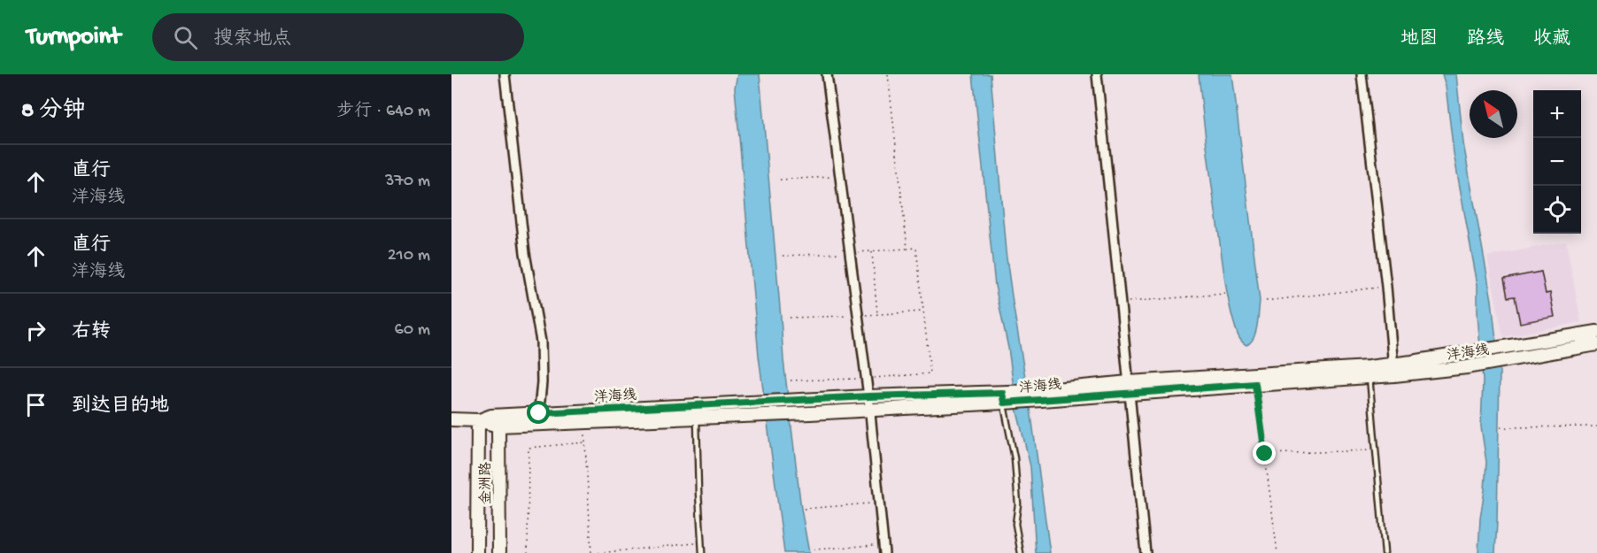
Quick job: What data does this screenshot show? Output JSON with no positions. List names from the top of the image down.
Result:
{
  "streets": {
    "main road": ["洋海线", "金洲路"]
  },
  "crossings": [
    ["洋海线", "金洲路"]
  ],
  "north": "top left",
  "page": {
    "header": "Turnpoint",
    "search": "搜索地点",
    "nav": ["地图", "路线", "收藏"],
    "heading": ["8 分钟", "步行 · 640 m"],
    "map_buttons": ["+", "−"],
    "list": [
      ["直行", "洋海线", "370 m"],
      ["直行", "洋海线", "210 m"],
      ["右转", "60 m"],
      "到达目的地"
    ]
  }
}
